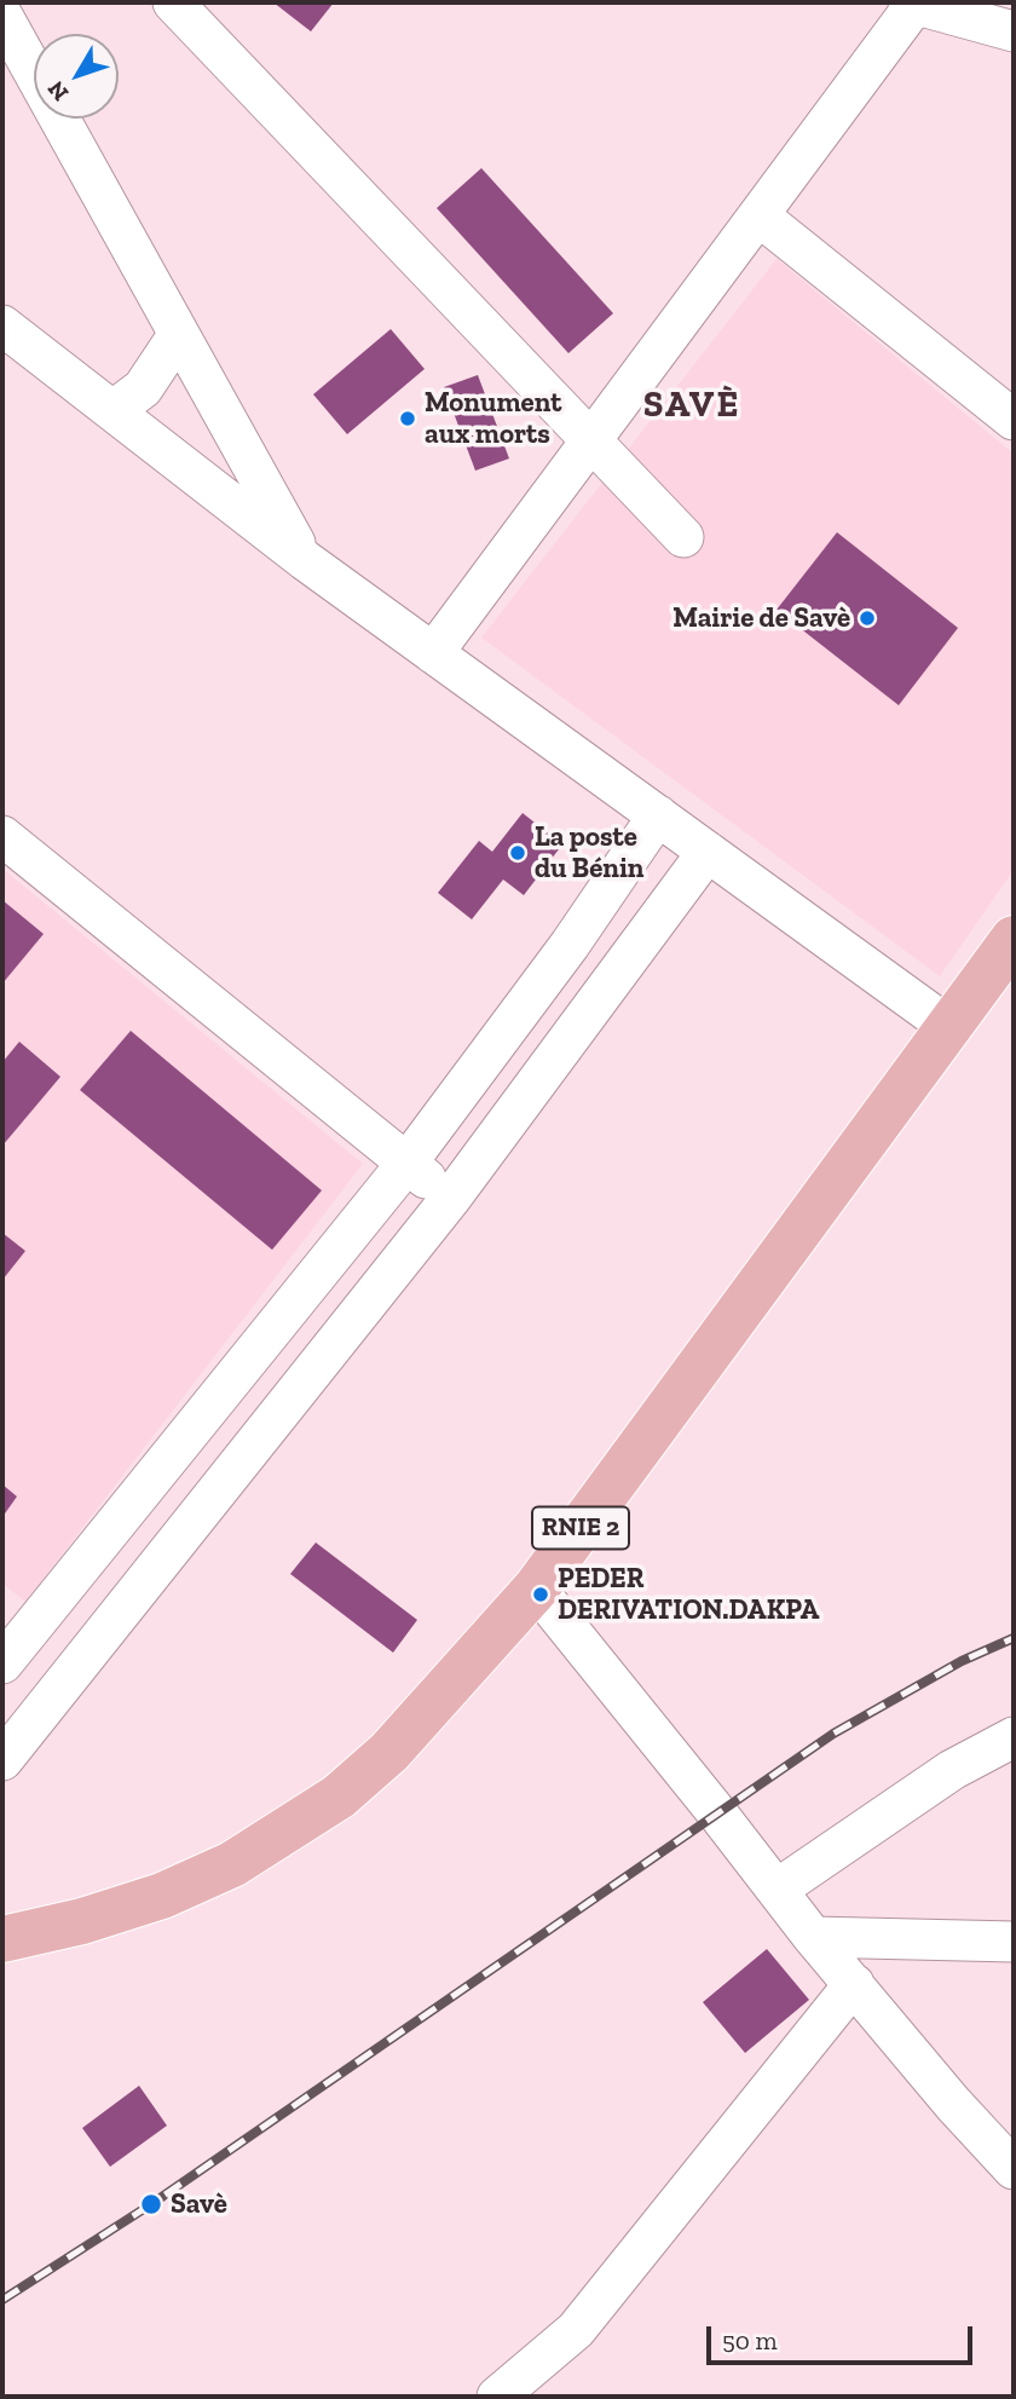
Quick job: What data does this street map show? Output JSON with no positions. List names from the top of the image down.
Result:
{
  "streets": {
    "main road": ["RNIE 2"]
  },
  "districts": ["SAVÈ"],
  "places": [
    "Monument aux morts",
    "Mairie de Savè",
    "La poste du Bénin",
    "PEDER DERIVATION.DAKPA",
    "Savè"
  ],
  "scale_bar": "50 m",
  "north": "bottom left"
}
